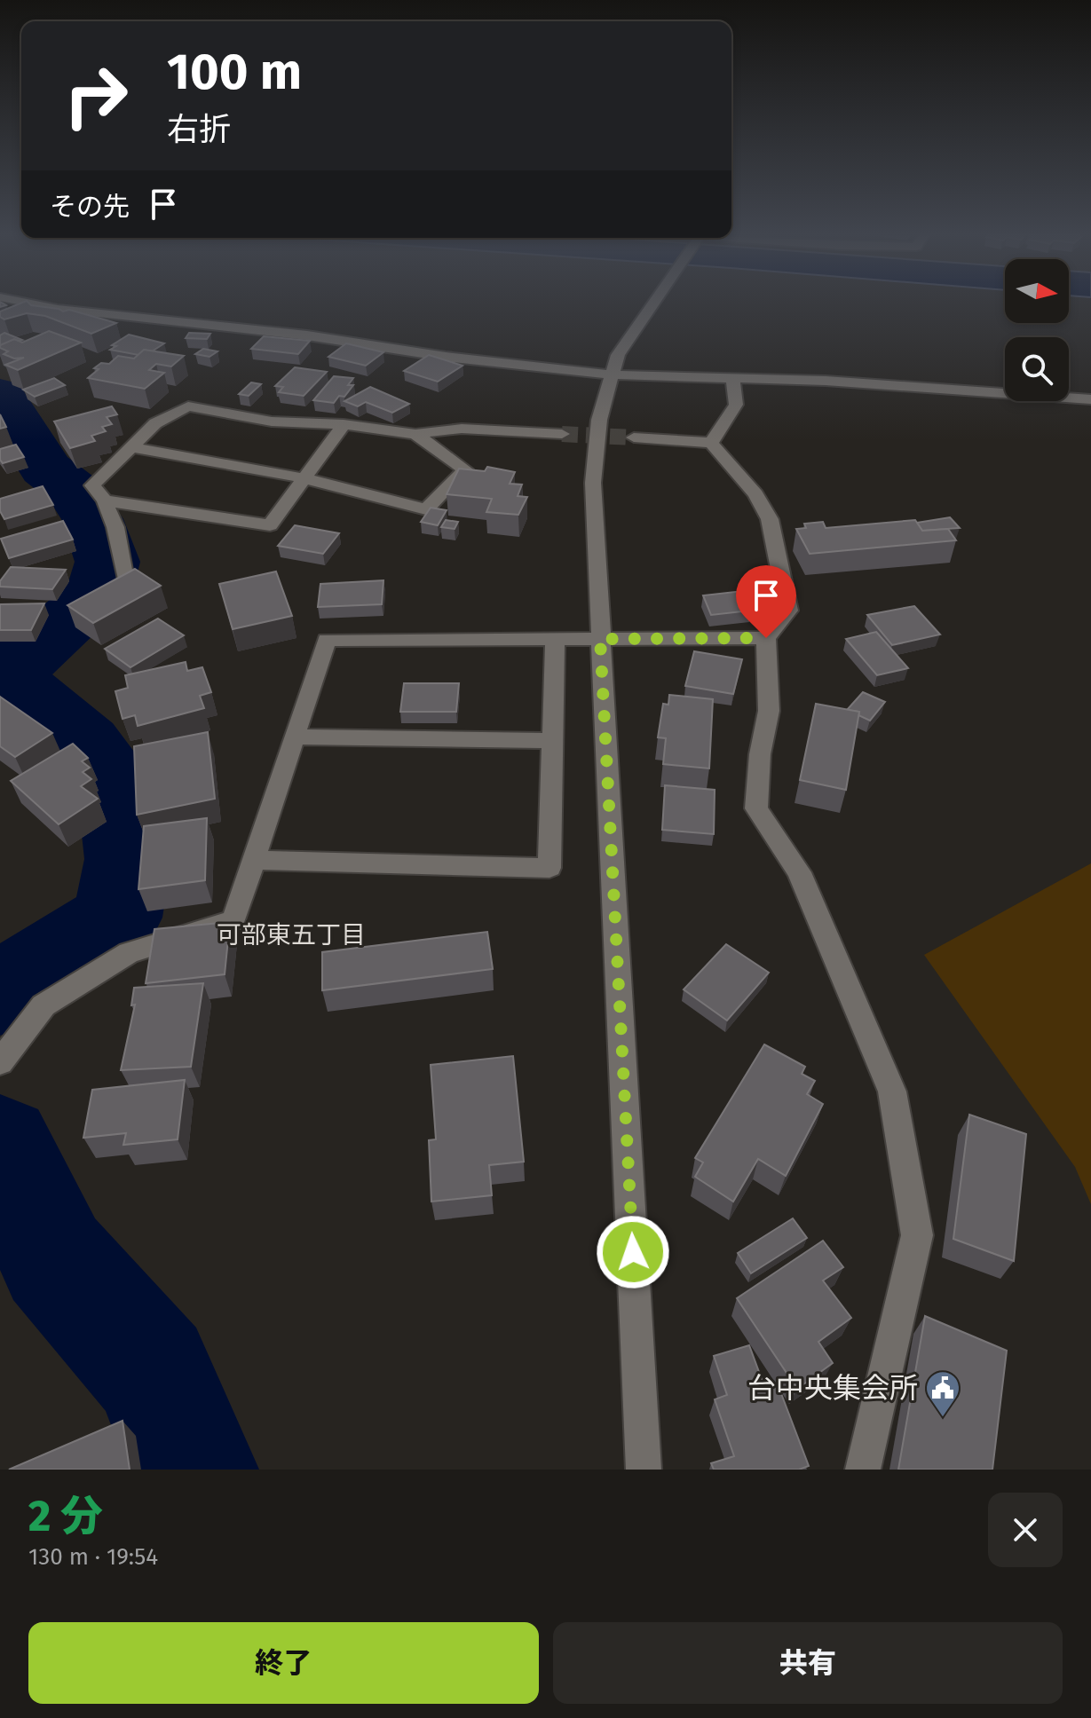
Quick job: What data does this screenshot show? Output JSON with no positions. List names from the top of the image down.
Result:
{
  "districts": ["可部東五丁目"],
  "places": {
    "public building": ["台中央集会所"]
  },
  "north": "right",
  "page": {
    "turn": ["100 m", "右折"],
    "then": "その先",
    "heading": ["2 分", "130 m · 19:54"],
    "buttons": ["終了", "共有"]
  }
}
